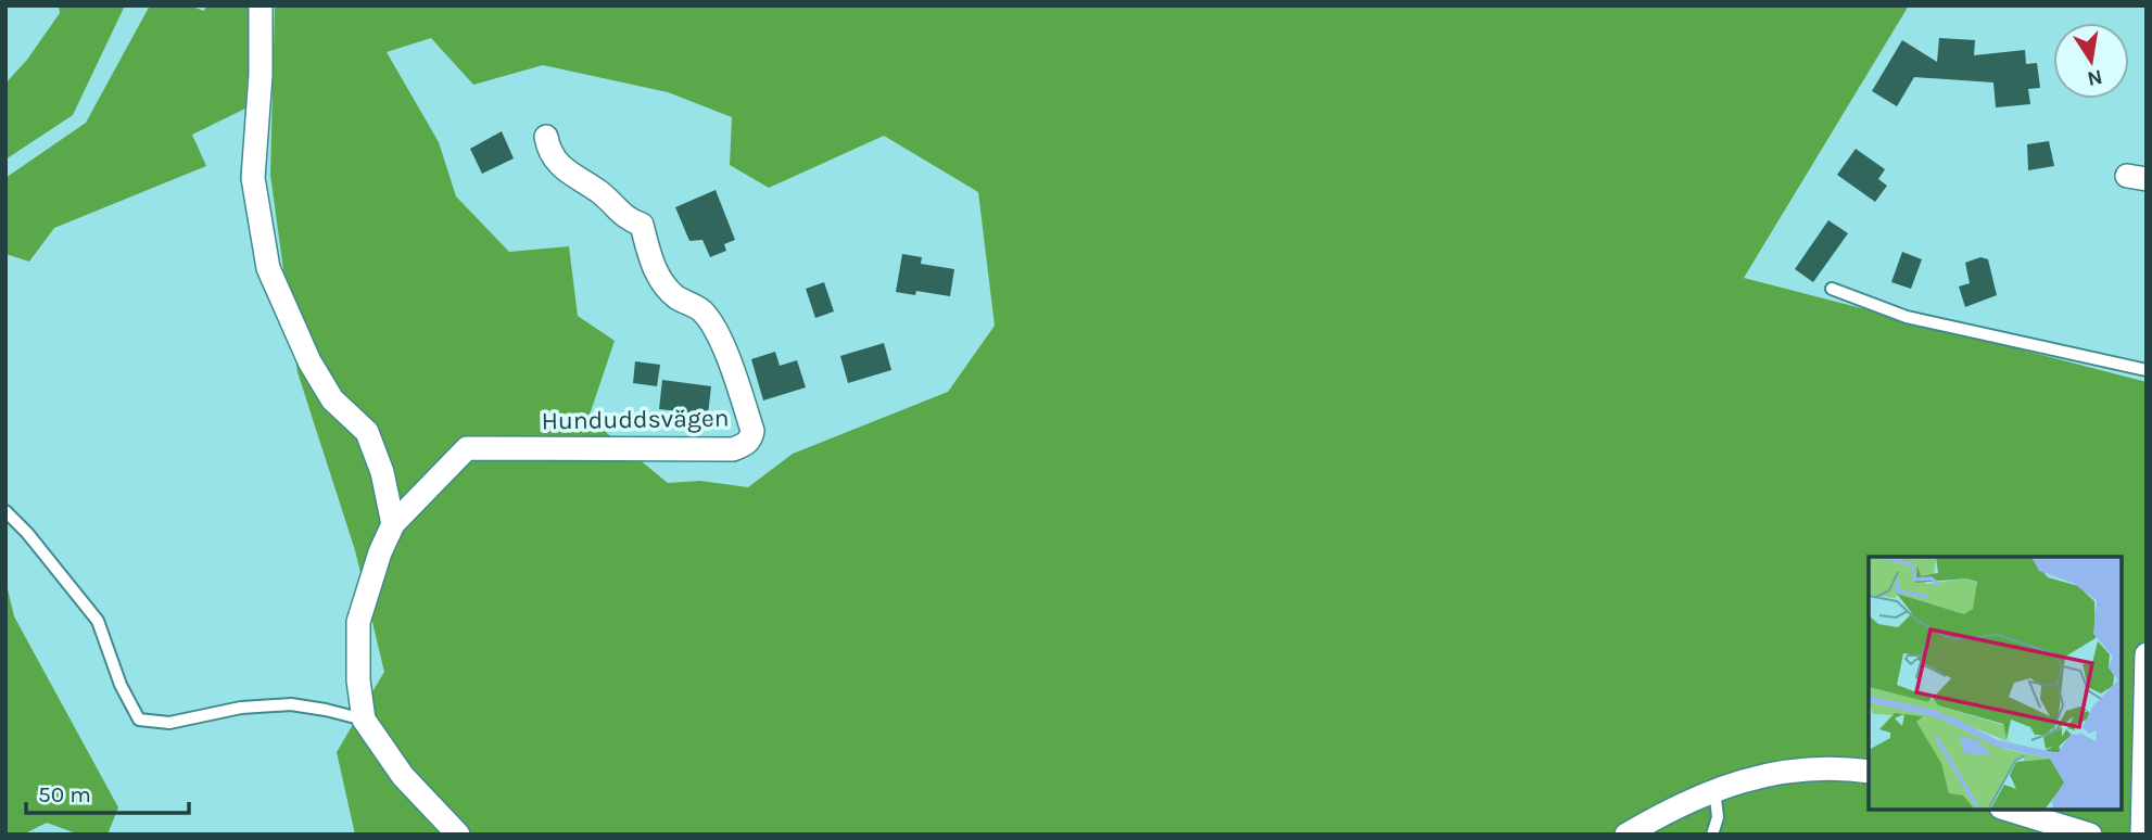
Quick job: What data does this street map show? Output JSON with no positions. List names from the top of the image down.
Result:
{
  "streets": {
    "street": ["Hunduddsvägen"]
  },
  "scale_bar": "50 m",
  "north": "bottom"
}
